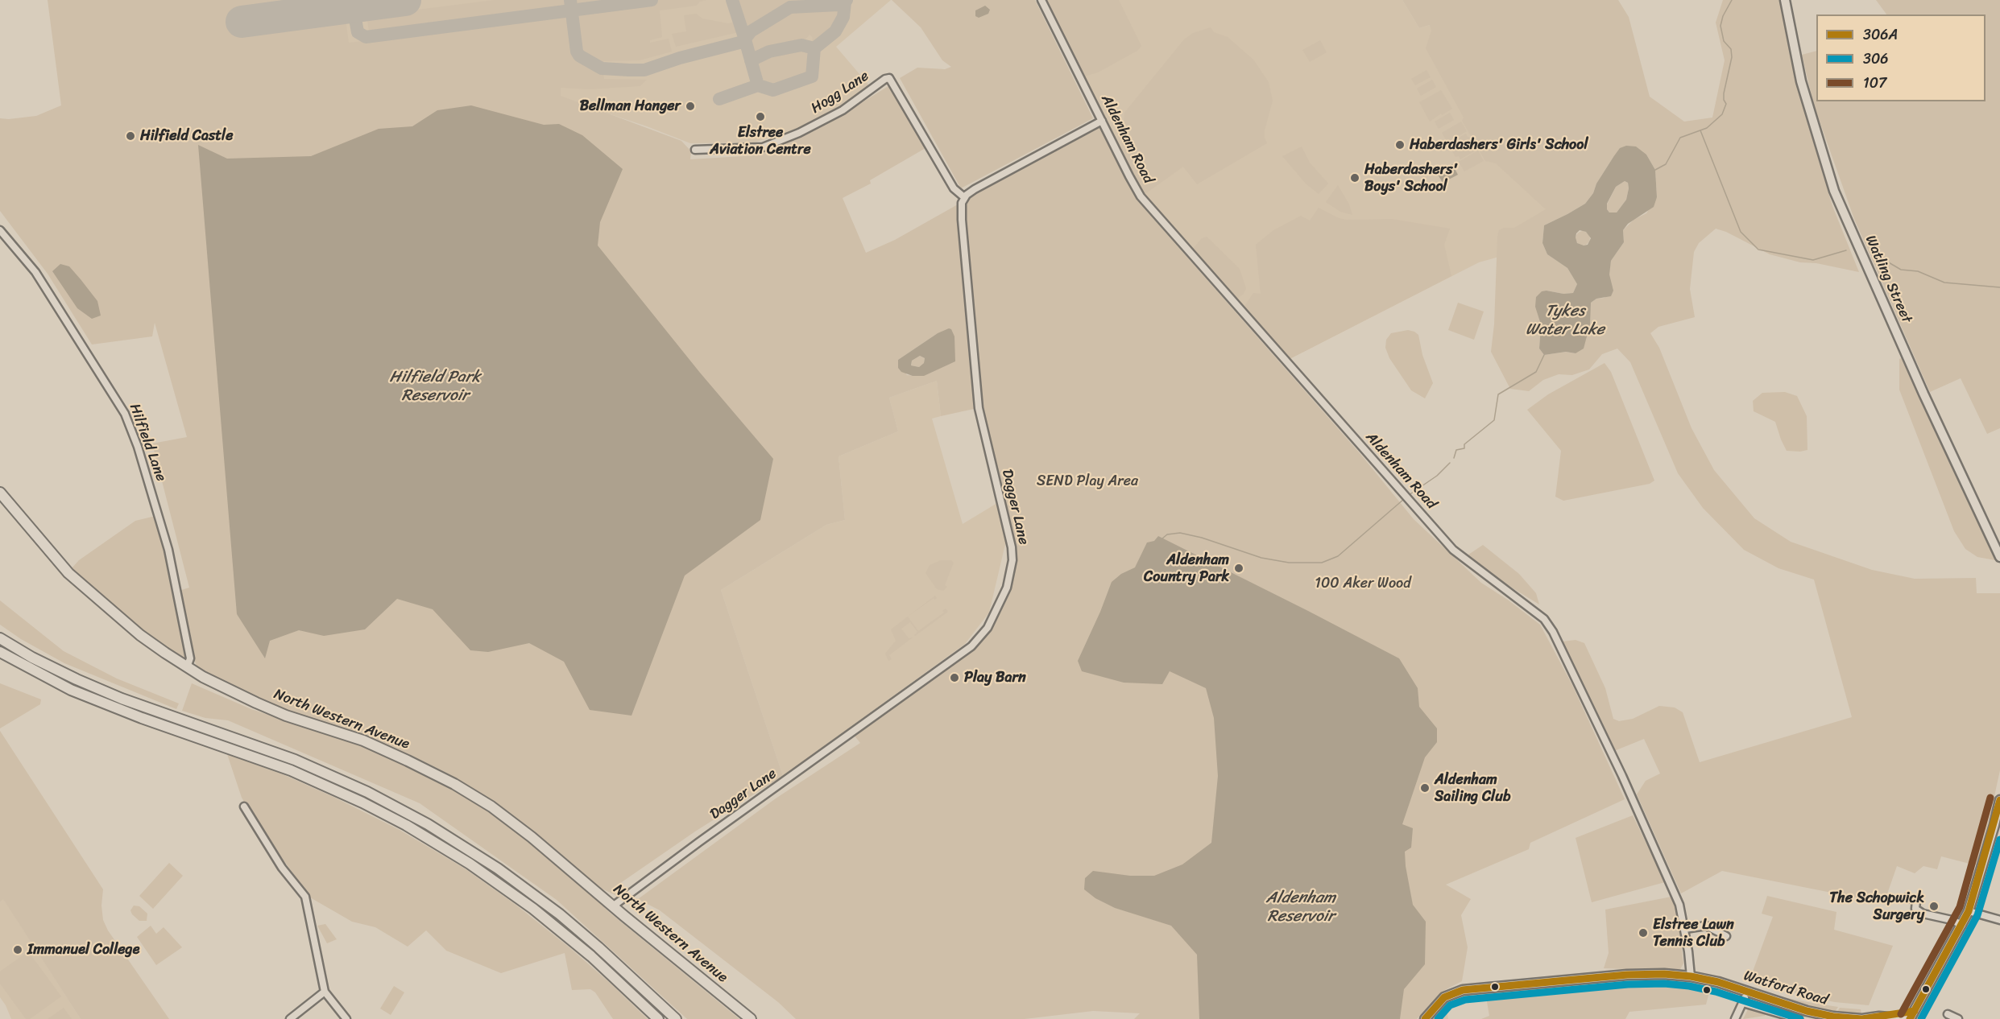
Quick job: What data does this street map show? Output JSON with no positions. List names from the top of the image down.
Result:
{
  "streets": {
    "highway": ["North Western Avenue"],
    "main road": ["Watling Street", "Watford Road"],
    "street": [
      "Hogg Lane",
      "Aldenham Road",
      "Hilfield Lane",
      "Dagger Lane"
    ]
  },
  "crossings": [
    ["Hogg Lane", "Dagger Lane"],
    ["Aldenham Road", "Watford Road"],
    ["Hilfield Lane", "North Western Avenue"],
    ["Dagger Lane", "North Western Avenue"]
  ],
  "water": ["Tykes Water Lake", "Hilfield Park Reservoir", "Aldenham Reservoir"],
  "parks": ["SEND Play Area", "100 Aker Wood"],
  "places": [
    "Bellman Hanger",
    "Elstree Aviation Centre",
    "Hilfield Castle",
    "Haberdashers' Girls' School",
    "Haberdashers' Boys' School",
    "Aldenham Country Park",
    "Play Barn",
    "Aldenham Sailing Club",
    "The Schopwick Surgery",
    "Elstree Lawn Tennis Club",
    "Immanuel College"
  ],
  "lines": ["transit line 107", "transit line 306A", "transit line 306"],
  "legend": ["306A", "306", "107"]
}
